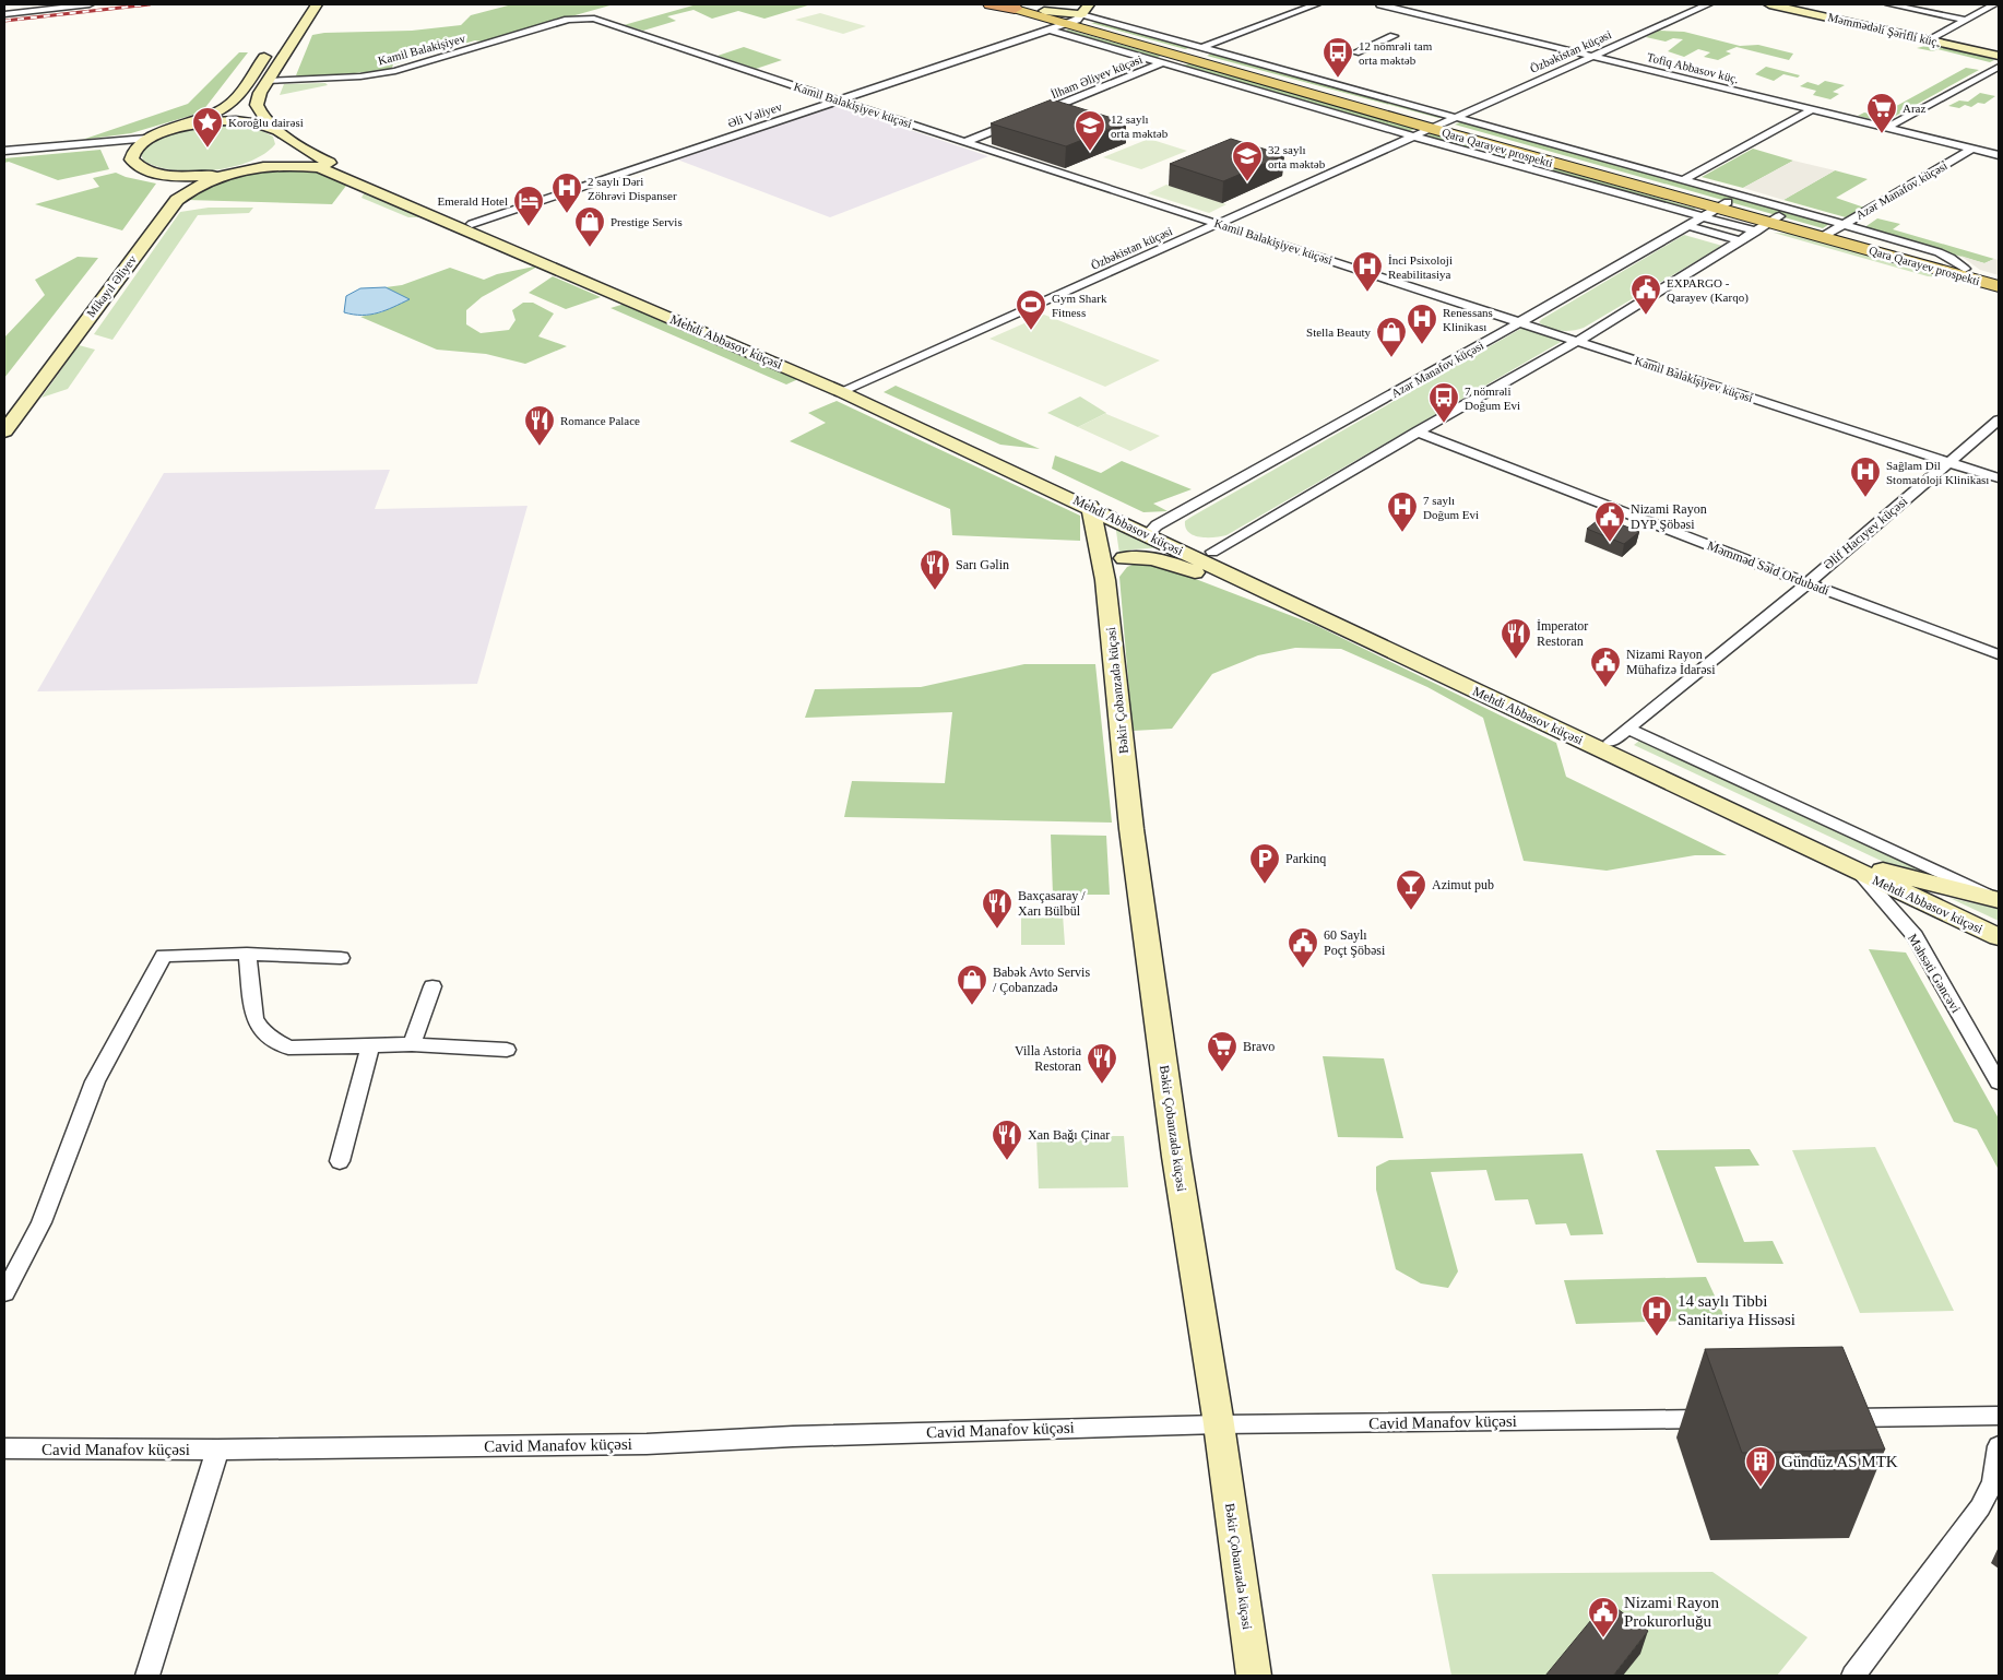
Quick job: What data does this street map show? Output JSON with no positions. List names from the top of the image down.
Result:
{
  "streets": {
    "main road": ["Qara Qarayev prospekti"],
    "street": [
      "Məmmədəli Şərifli küç.",
      "Kamil Balakişiyev",
      "Özbəkistan küçəsi",
      "Tofiq Abbasov küç.",
      "İlham Əliyev küçəsi",
      "Kamil Balakişiyev küçəsi",
      "Əli Vəliyev",
      "Azər Manafov küçəsi",
      "Mikayıl Əliyev",
      "Mehdi Abbasov küçəsi",
      "Əlif Hacıyev küçəsi",
      "Məmməd Səid Ordubadi",
      "Bəkir Çobanzadə küçəsi",
      "Məhsəti Gəncəvi",
      "Cavid Manafov küçəsi"
    ]
  },
  "crossings": [
    ["Kamil Balakişiyev", "Kamil Balakişiyev küçəsi"],
    ["Kamil Balakişiyev", "Mehdi Abbasov küçəsi"],
    ["Özbəkistan küçəsi", "Tofiq Abbasov küç."],
    ["Özbəkistan küçəsi", "Kamil Balakişiyev küçəsi"],
    ["Özbəkistan küçəsi", "Qara Qarayev prospekti"],
    ["Özbəkistan küçəsi", "Mehdi Abbasov küçəsi"],
    ["Tofiq Abbasov küç.", "Azər Manafov küçəsi"],
    ["İlham Əliyev küçəsi", "Qara Qarayev prospekti"],
    ["Kamil Balakişiyev küçəsi", "Əli Vəliyev"],
    ["Kamil Balakişiyev küçəsi", "Azər Manafov küçəsi"],
    ["Kamil Balakişiyev küçəsi", "Əlif Hacıyev küçəsi"],
    ["Əli Vəliyev", "Qara Qarayev prospekti"],
    ["Əli Vəliyev", "Mehdi Abbasov küçəsi"],
    ["Qara Qarayev prospekti", "Azər Manafov küçəsi"],
    ["Azər Manafov küçəsi", "Mehdi Abbasov küçəsi"],
    ["Mikayıl Əliyev", "Mehdi Abbasov küçəsi"],
    ["Mehdi Abbasov küçəsi", "Əlif Hacıyev küçəsi"],
    ["Mehdi Abbasov küçəsi", "Bəkir Çobanzadə küçəsi"],
    ["Mehdi Abbasov küçəsi", "Məhsəti Gəncəvi"],
    ["Əlif Hacıyev küçəsi", "Məmməd Səid Ordubadi"],
    ["Bəkir Çobanzadə küçəsi", "Cavid Manafov küçəsi"]
  ],
  "places": {
    "bus stop": ["12 nömrəli tam orta məktəb", "7 nömrəli Doğum Evi"],
    "supermarket": ["Araz", "Bravo"],
    "place": ["Koroğlu dairəsi"],
    "school or university": ["12 saylı orta məktəb", "32 saylı orta məktəb"],
    "hospital": [
      "2 saylı Dəri Zöhrəvi Dispanser",
      "İnci Psixoloji Reabilitasiya",
      "Renessans Klinikası",
      "Sağlam Dil Stomatoloji Klinikası",
      "7 saylı Doğum Evi",
      "14 saylı Tibbi Sanitariya Hissəsi"
    ],
    "hotel": ["Emerald Hotel"],
    "shop": ["Prestige Servis", "Stella Beauty", "Babək Avto Servis / Çobanzadə"],
    "public building": [
      "EXPARGO - Qarayev (Karqo)",
      "Nizami Rayon DYP Şöbəsi",
      "Nizami Rayon Mühafizə İdarəsi",
      "60 Saylı Poçt Şöbəsi",
      "Nizami Rayon Prokurorluğu"
    ],
    "sports": ["Gym Shark Fitness"],
    "restaurant": [
      "Romance Palace",
      "Sarı Gəlin",
      "İmperator Restoran",
      "Baxçasaray / Xarı Bülbül",
      "Villa Astoria Restoran",
      "Xan Bağı Çinar"
    ],
    "parking": ["Parkinq"],
    "bar": ["Azimut pub"],
    "building": ["Gündüz AS MTK"]
  }
}
